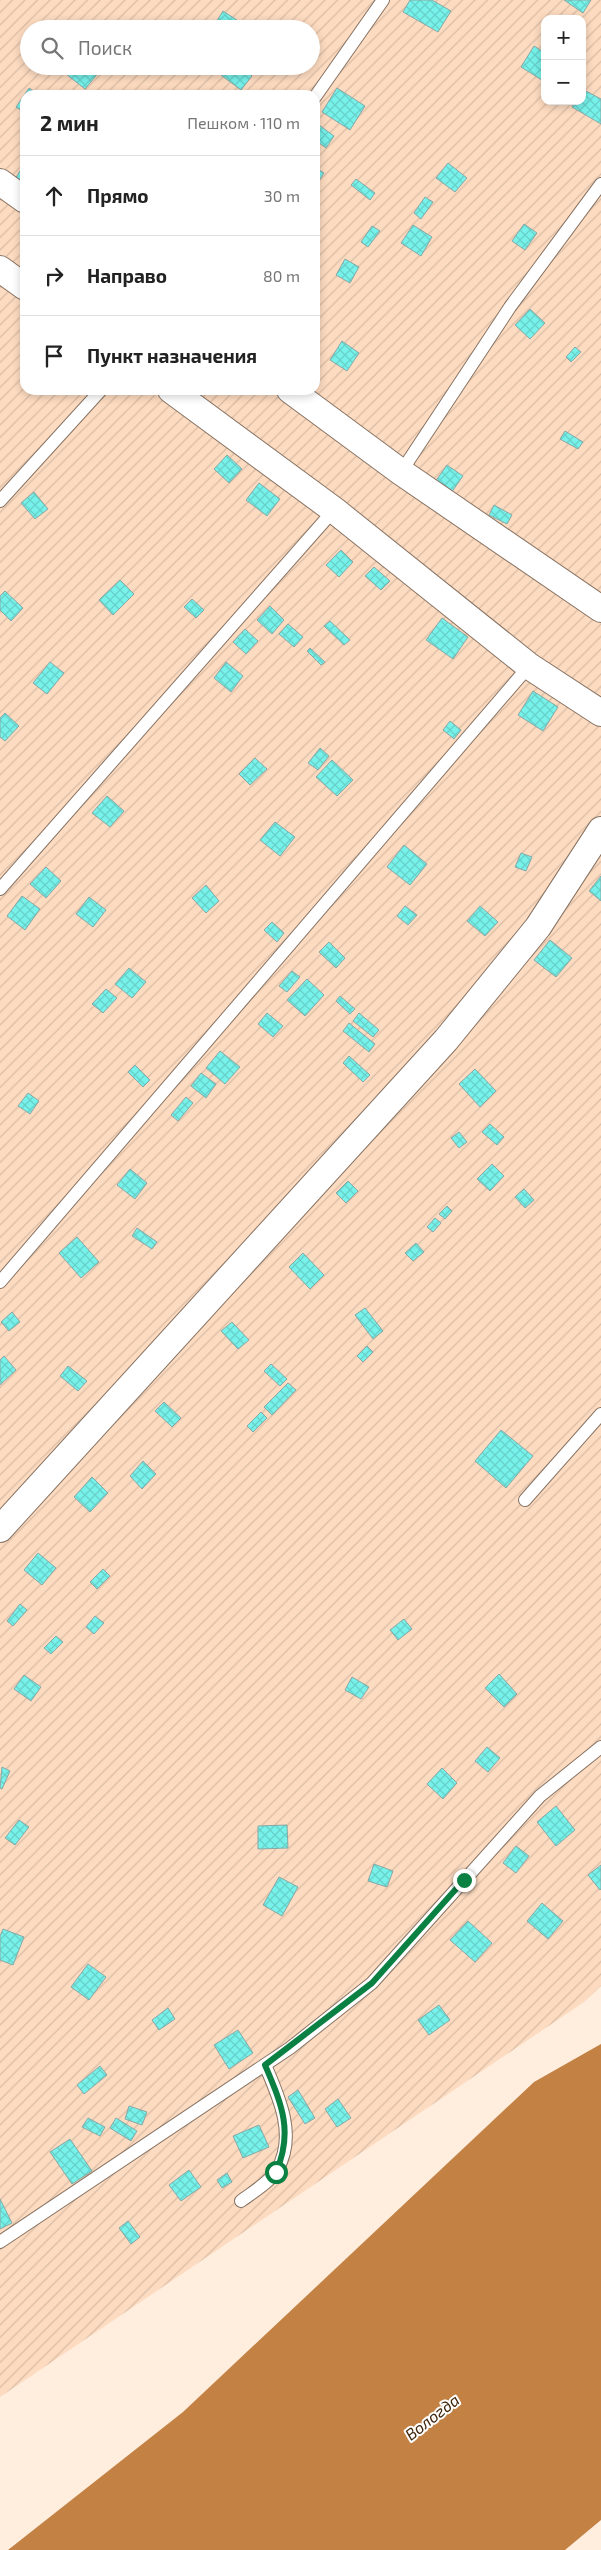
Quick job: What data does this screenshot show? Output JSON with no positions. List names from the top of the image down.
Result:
{
  "water": ["Вологда"],
  "page": {
    "map_buttons": ["+", "−"],
    "search": "Поиск",
    "heading": ["2 мин", "Пешком · 110 m"],
    "list": [
      ["Прямо", "30 m"],
      ["Направо", "80 m"],
      "Пункт назначения"
    ]
  }
}
